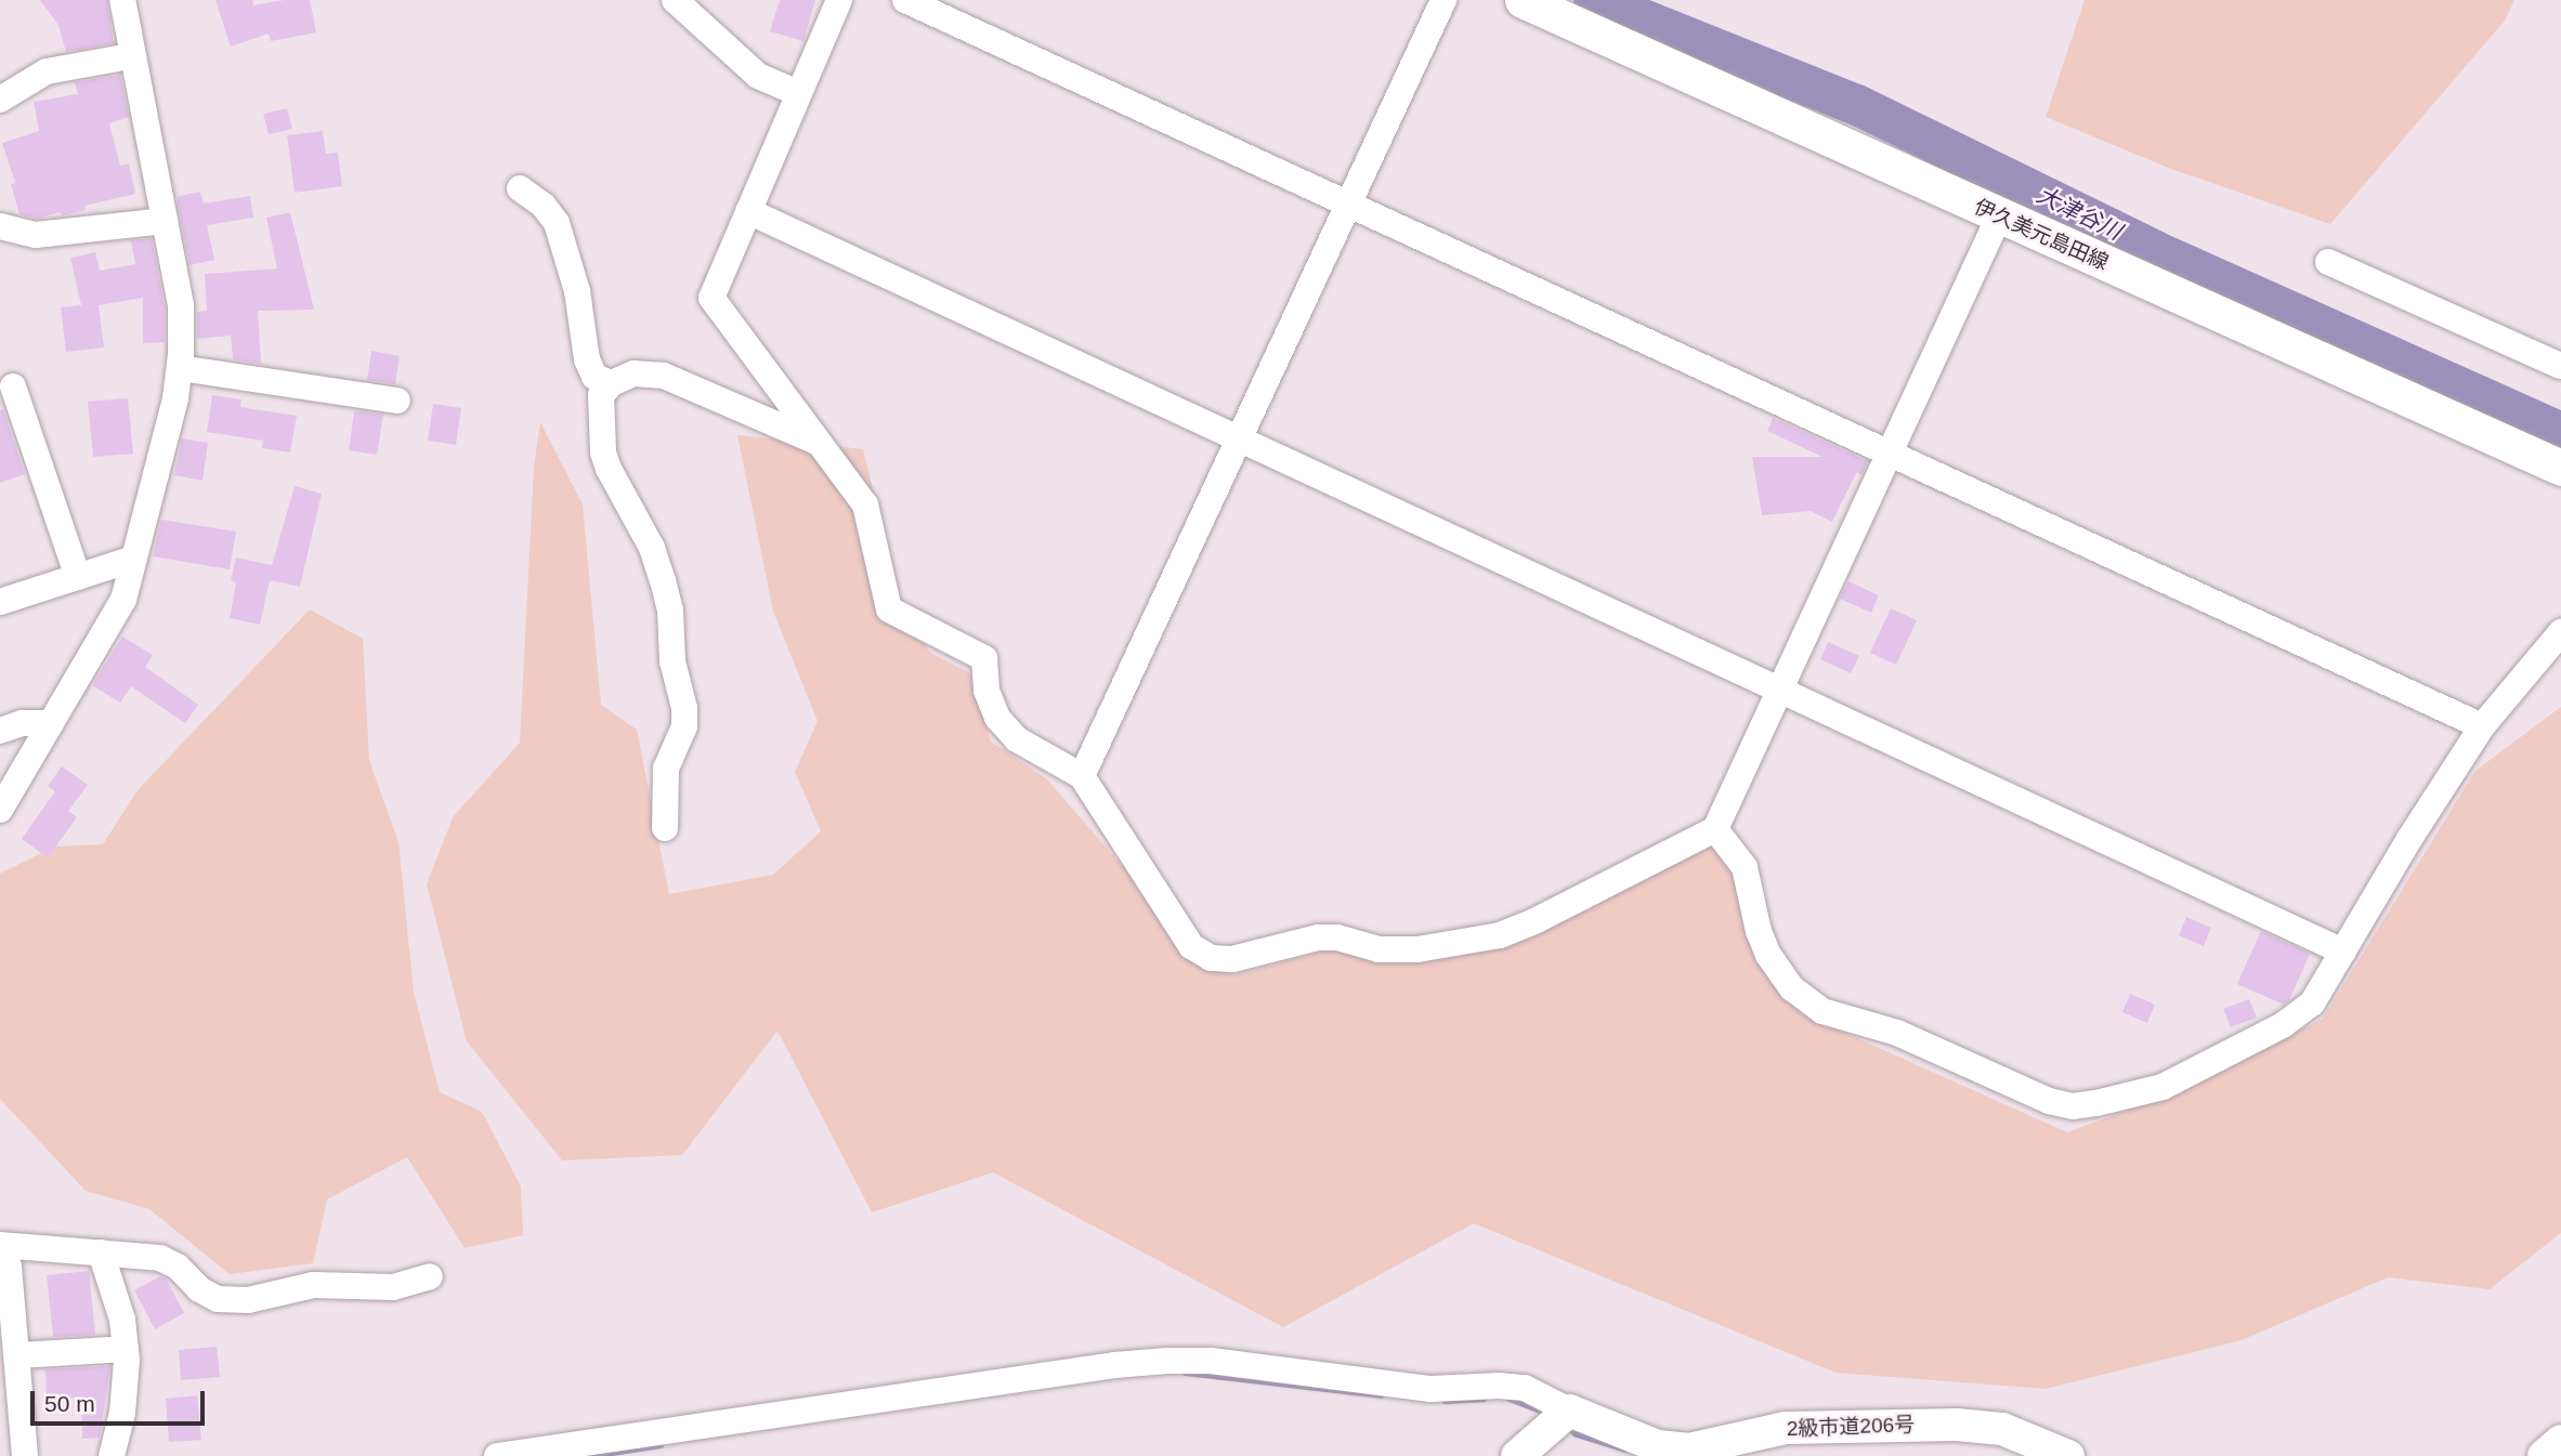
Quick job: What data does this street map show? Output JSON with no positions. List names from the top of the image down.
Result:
{
  "streets": {
    "main road": ["伊久美元島田線"],
    "street": ["2級市道206号"]
  },
  "water": ["大津谷川"],
  "scale_bar": "50 m"
}
